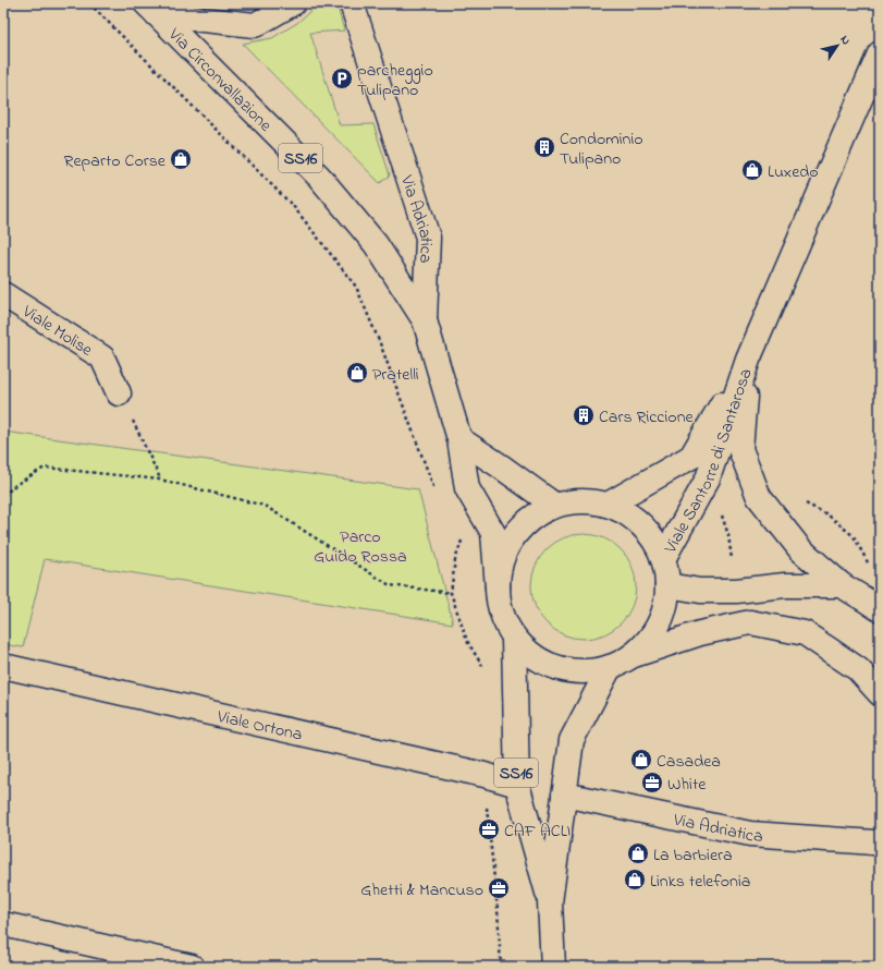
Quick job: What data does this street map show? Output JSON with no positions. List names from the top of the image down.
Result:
{
  "streets": {
    "street": [
      "Via Circonvallazione",
      "SS16",
      "Via Adriatica",
      "Viale Molise",
      "Viale Santorre di Santarosa",
      "Viale Ortona"
    ]
  },
  "crossings": [
    ["Via Circonvallazione", "Via Adriatica"],
    ["SS16", "Via Adriatica"],
    ["SS16", "Viale Ortona"]
  ],
  "parks": ["Parco Guido Rossa"],
  "places": {
    "parking": ["parcheggio Tulipano"],
    "building": ["Condominio Tulipano", "Cars Riccione"],
    "shop": [
      "Reparto Corse",
      "Luxedo",
      "Pratelli",
      "Casadea",
      "La barbiera",
      "Links telefonia"
    ],
    "office": ["White", "CAF ACLI", "Ghetti & Mancuso"]
  },
  "north": "top right"
}
